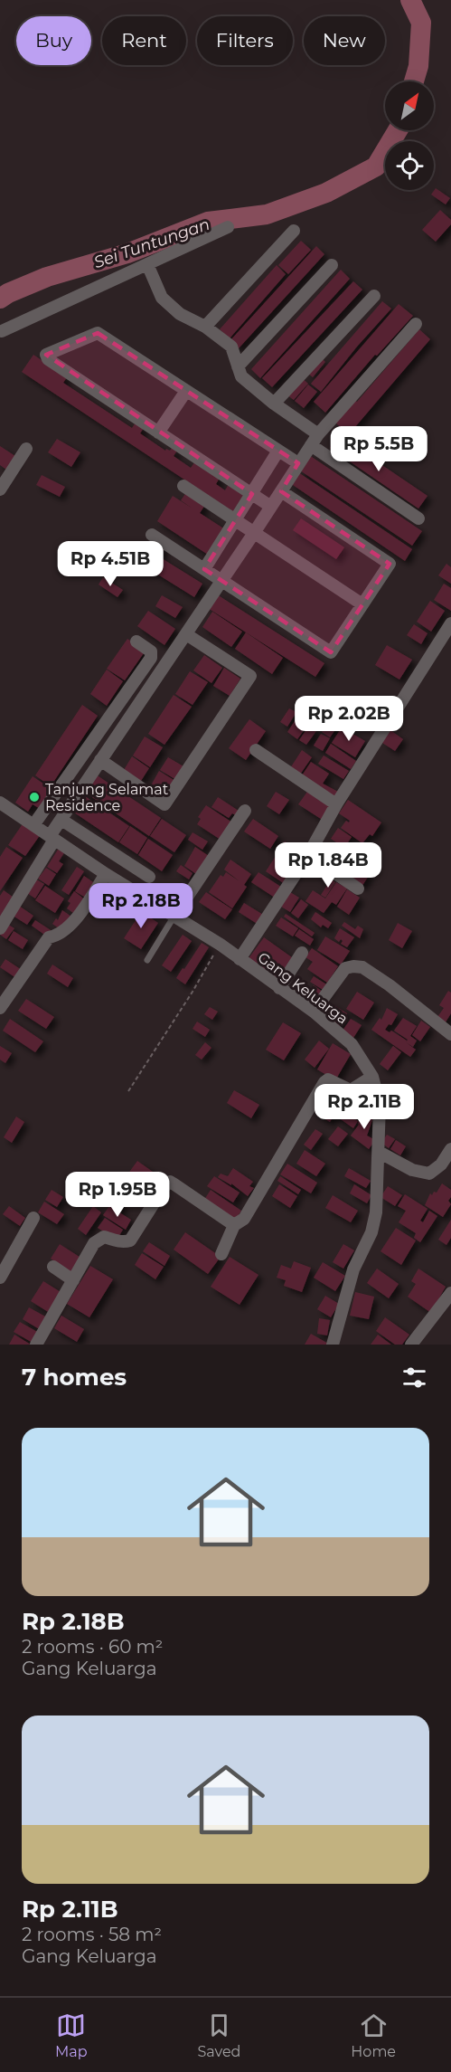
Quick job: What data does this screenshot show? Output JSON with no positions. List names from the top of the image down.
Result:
{
  "streets": {
    "street": ["Gang Keluarga"]
  },
  "water": ["Sei Tuntungan"],
  "places": ["Tanjung Selamat Residence"],
  "north": "top right",
  "page": {
    "chip": [
      "Buy",
      "Rent",
      "Filters",
      "New"
    ],
    "price": [
      "Rp 5.5B",
      "Rp 4.51B",
      "Rp 2.02B",
      "Rp 1.84B",
      "Rp 2.18B",
      "Rp 2.11B",
      "Rp 1.95B"
    ],
    "heading": "7 homes",
    "list": [
      {
        "name": "Rp 2.18B",
        "note": "2 rooms · 60 m² · Gang Keluarga"
      },
      {
        "name": "Rp 2.11B",
        "note": "2 rooms · 58 m² · Gang Keluarga"
      }
    ],
    "tabs": ["Map", "Saved", "Home"]
  }
}
